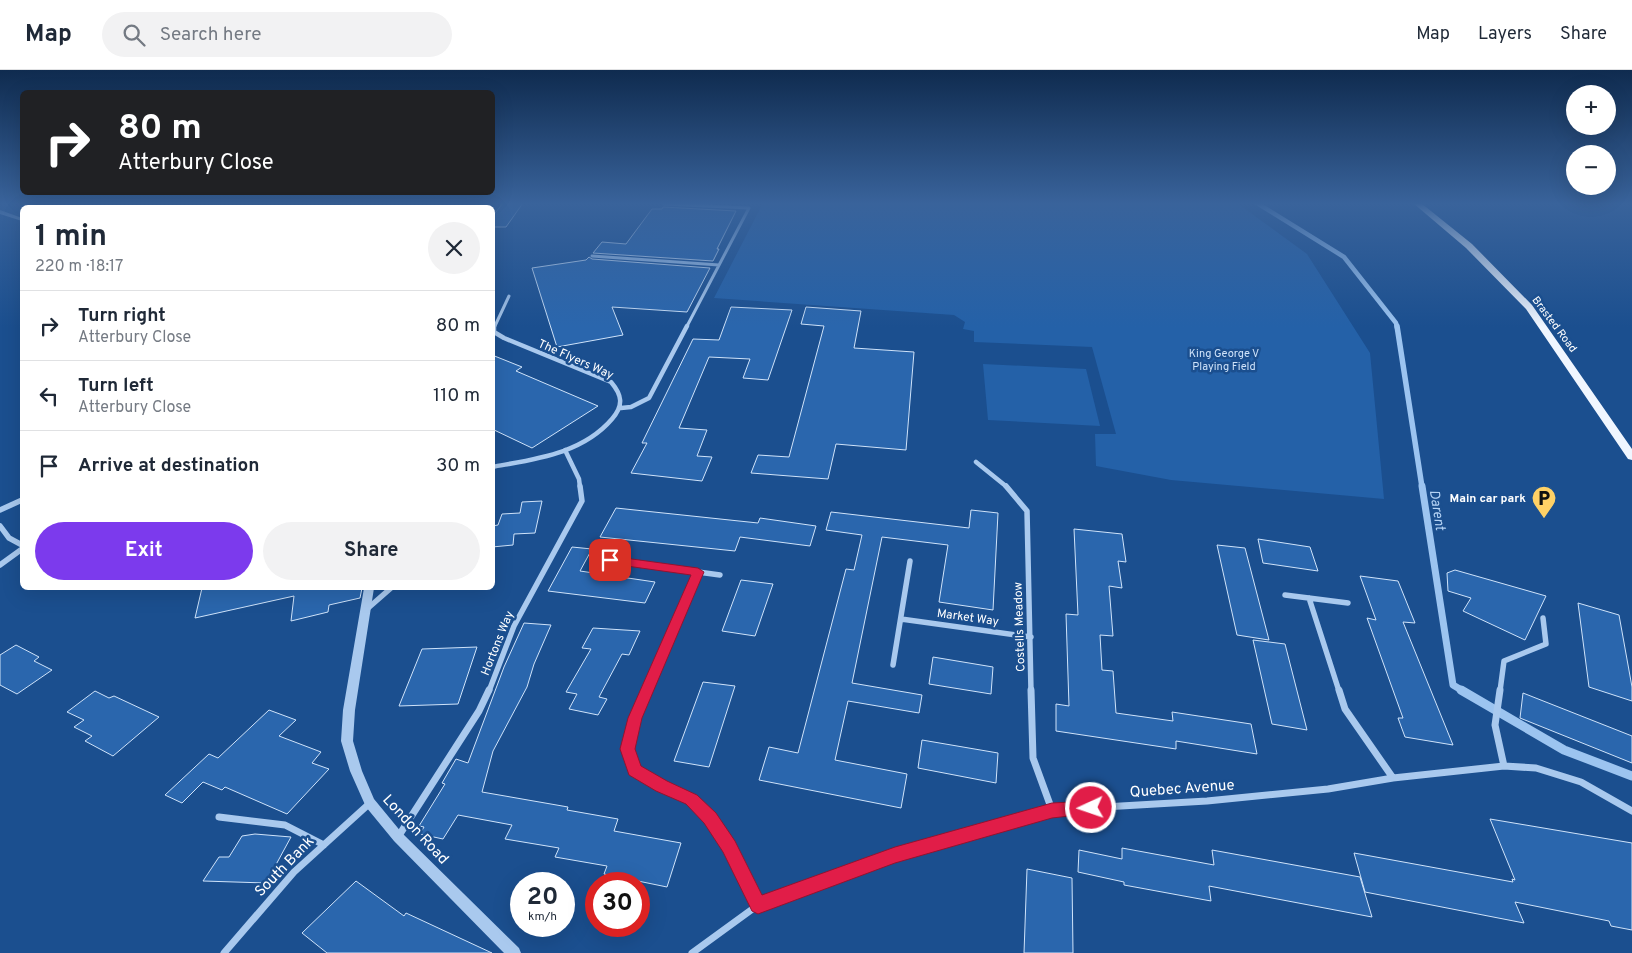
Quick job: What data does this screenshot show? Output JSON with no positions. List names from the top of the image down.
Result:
{
  "streets": {
    "main road": ["Brasted Road"],
    "street": [
      "The Flyers Way",
      "Market Way",
      "Costells Meadow",
      "Hortons Way",
      "Quebec Avenue",
      "London Road",
      "South Bank"
    ]
  },
  "crossings": [
    ["Market Way", "Costells Meadow"],
    ["Costells Meadow", "Quebec Avenue"],
    ["Hortons Way", "London Road"],
    ["London Road", "South Bank"]
  ],
  "water": ["Darent"],
  "parks": ["King George V Playing Field"],
  "places": {
    "parking": ["Main car park"]
  },
  "page": {
    "header": "Map",
    "search": "Search here",
    "nav": ["Map", "Layers", "Share"],
    "map_buttons": ["+", "−"],
    "turn": ["80 m", "Atterbury Close"],
    "heading": ["1 min", "220 m · 18:17"],
    "list": [
      {
        "name": "Turn right",
        "note": "Atterbury Close",
        "value": "80 m"
      },
      {
        "name": "Turn left",
        "note": "Atterbury Close",
        "value": "110 m"
      },
      {
        "name": "Arrive at destination",
        "value": "30 m"
      }
    ],
    "buttons": ["Exit", "Share"],
    "speed": "20 km/h",
    "limit": "30"
  }
}
